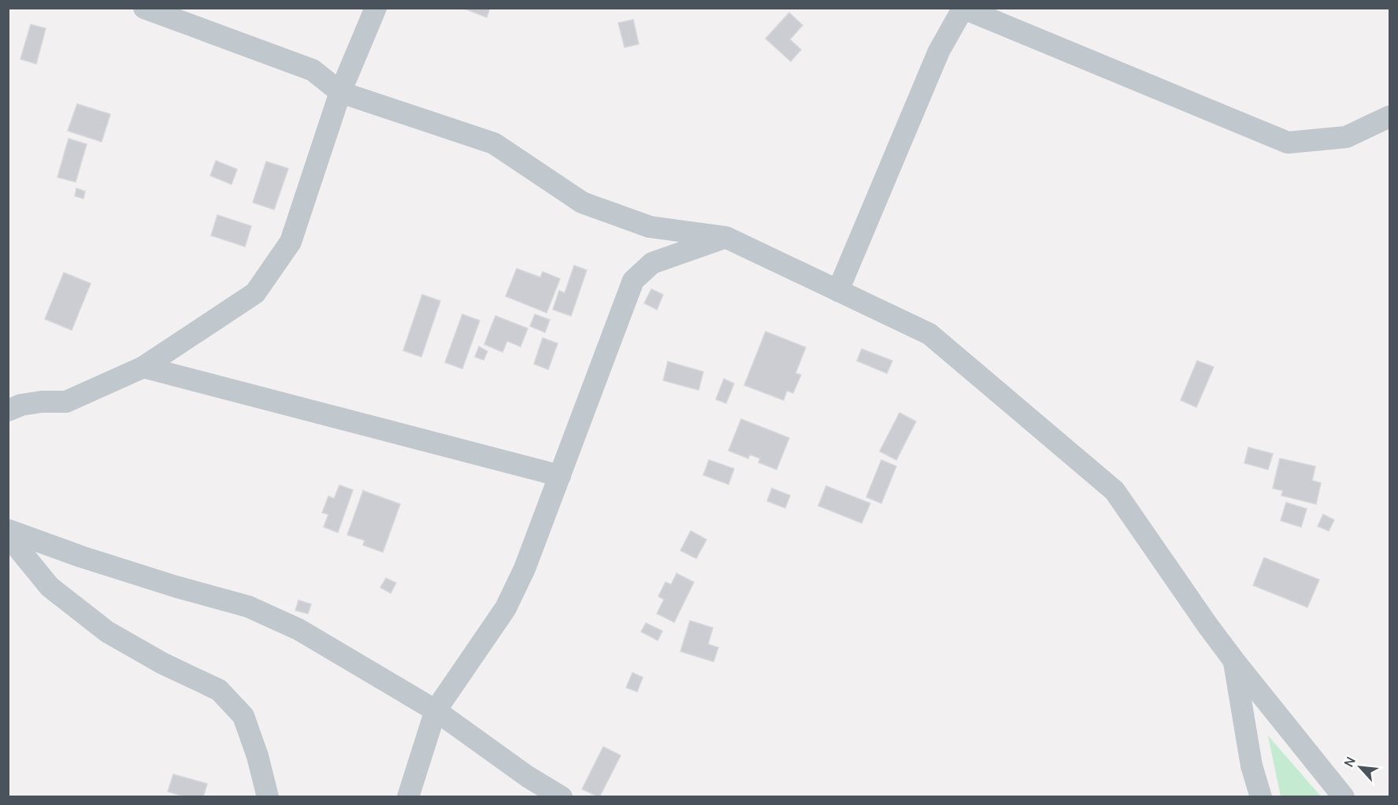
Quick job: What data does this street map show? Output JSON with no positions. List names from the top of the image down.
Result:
{
  "north": "top left"
}
